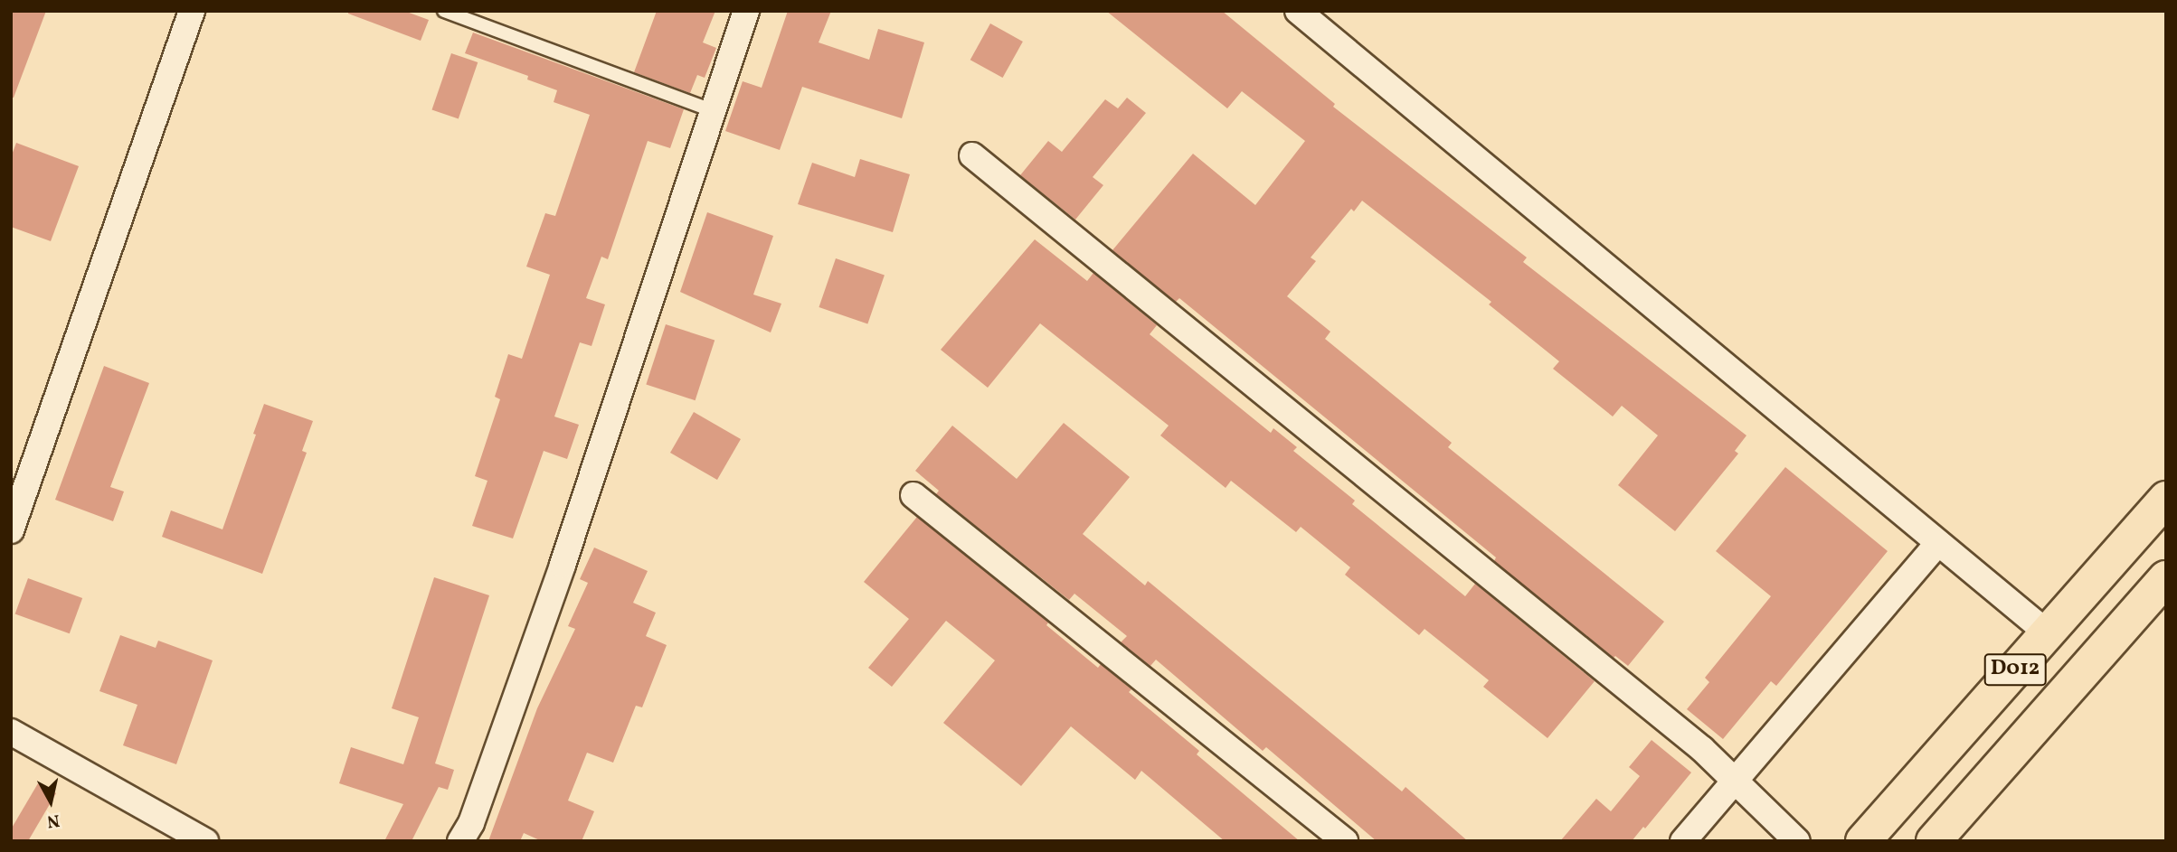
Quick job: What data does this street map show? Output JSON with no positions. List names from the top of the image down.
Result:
{
  "streets": {
    "highway": ["D012"]
  },
  "north": "bottom"
}
